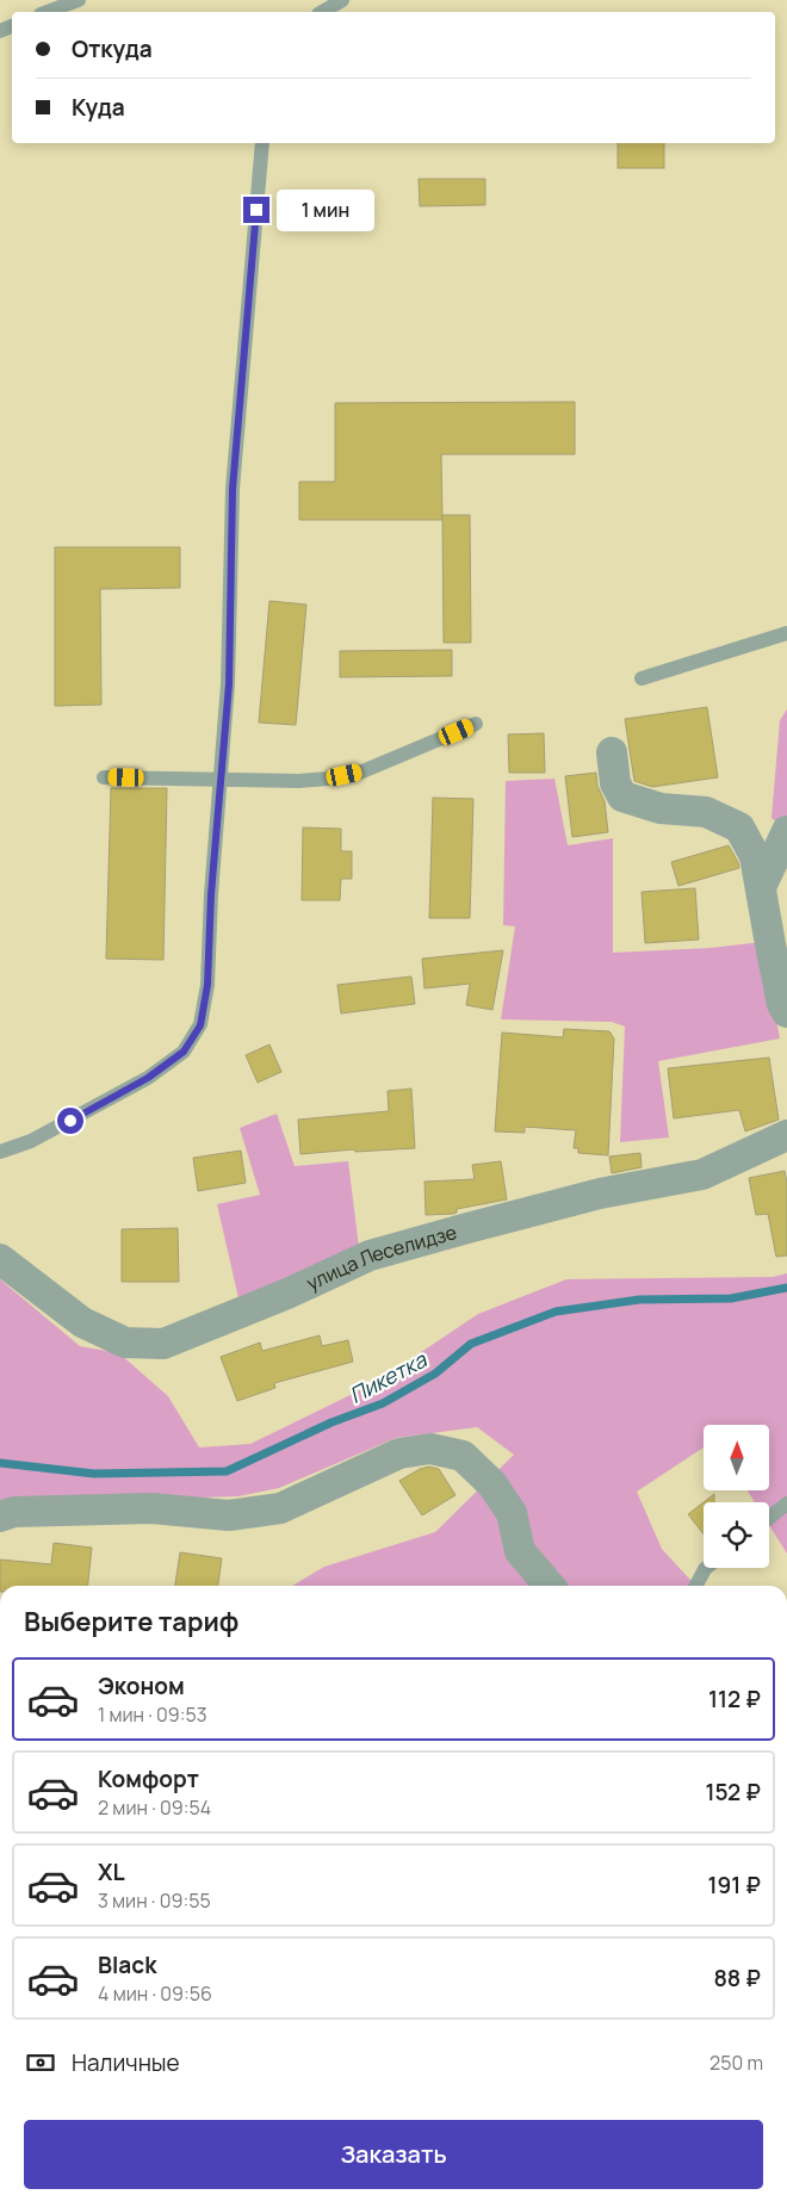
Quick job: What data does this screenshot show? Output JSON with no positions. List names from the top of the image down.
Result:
{
  "streets": {
    "street": ["улица Леселидзе"]
  },
  "water": ["Пикетка"],
  "north": "top",
  "page": {
    "banner": ["Откуда", "Куда"],
    "bubble": "1 мин",
    "heading": "Выберите тариф",
    "list": [
      {
        "name": "Эконом",
        "note": "1 мин · 09:53",
        "value": "112 ₽"
      },
      {
        "name": "Комфорт",
        "note": "2 мин · 09:54",
        "value": "152 ₽"
      },
      {
        "name": "XL",
        "note": "3 мин · 09:55",
        "value": "191 ₽"
      },
      {
        "name": "Black",
        "note": "4 мин · 09:56",
        "value": "88 ₽"
      }
    ],
    "pay": ["Наличные", "250 m"],
    "buttons": "Заказать"
  }
}
